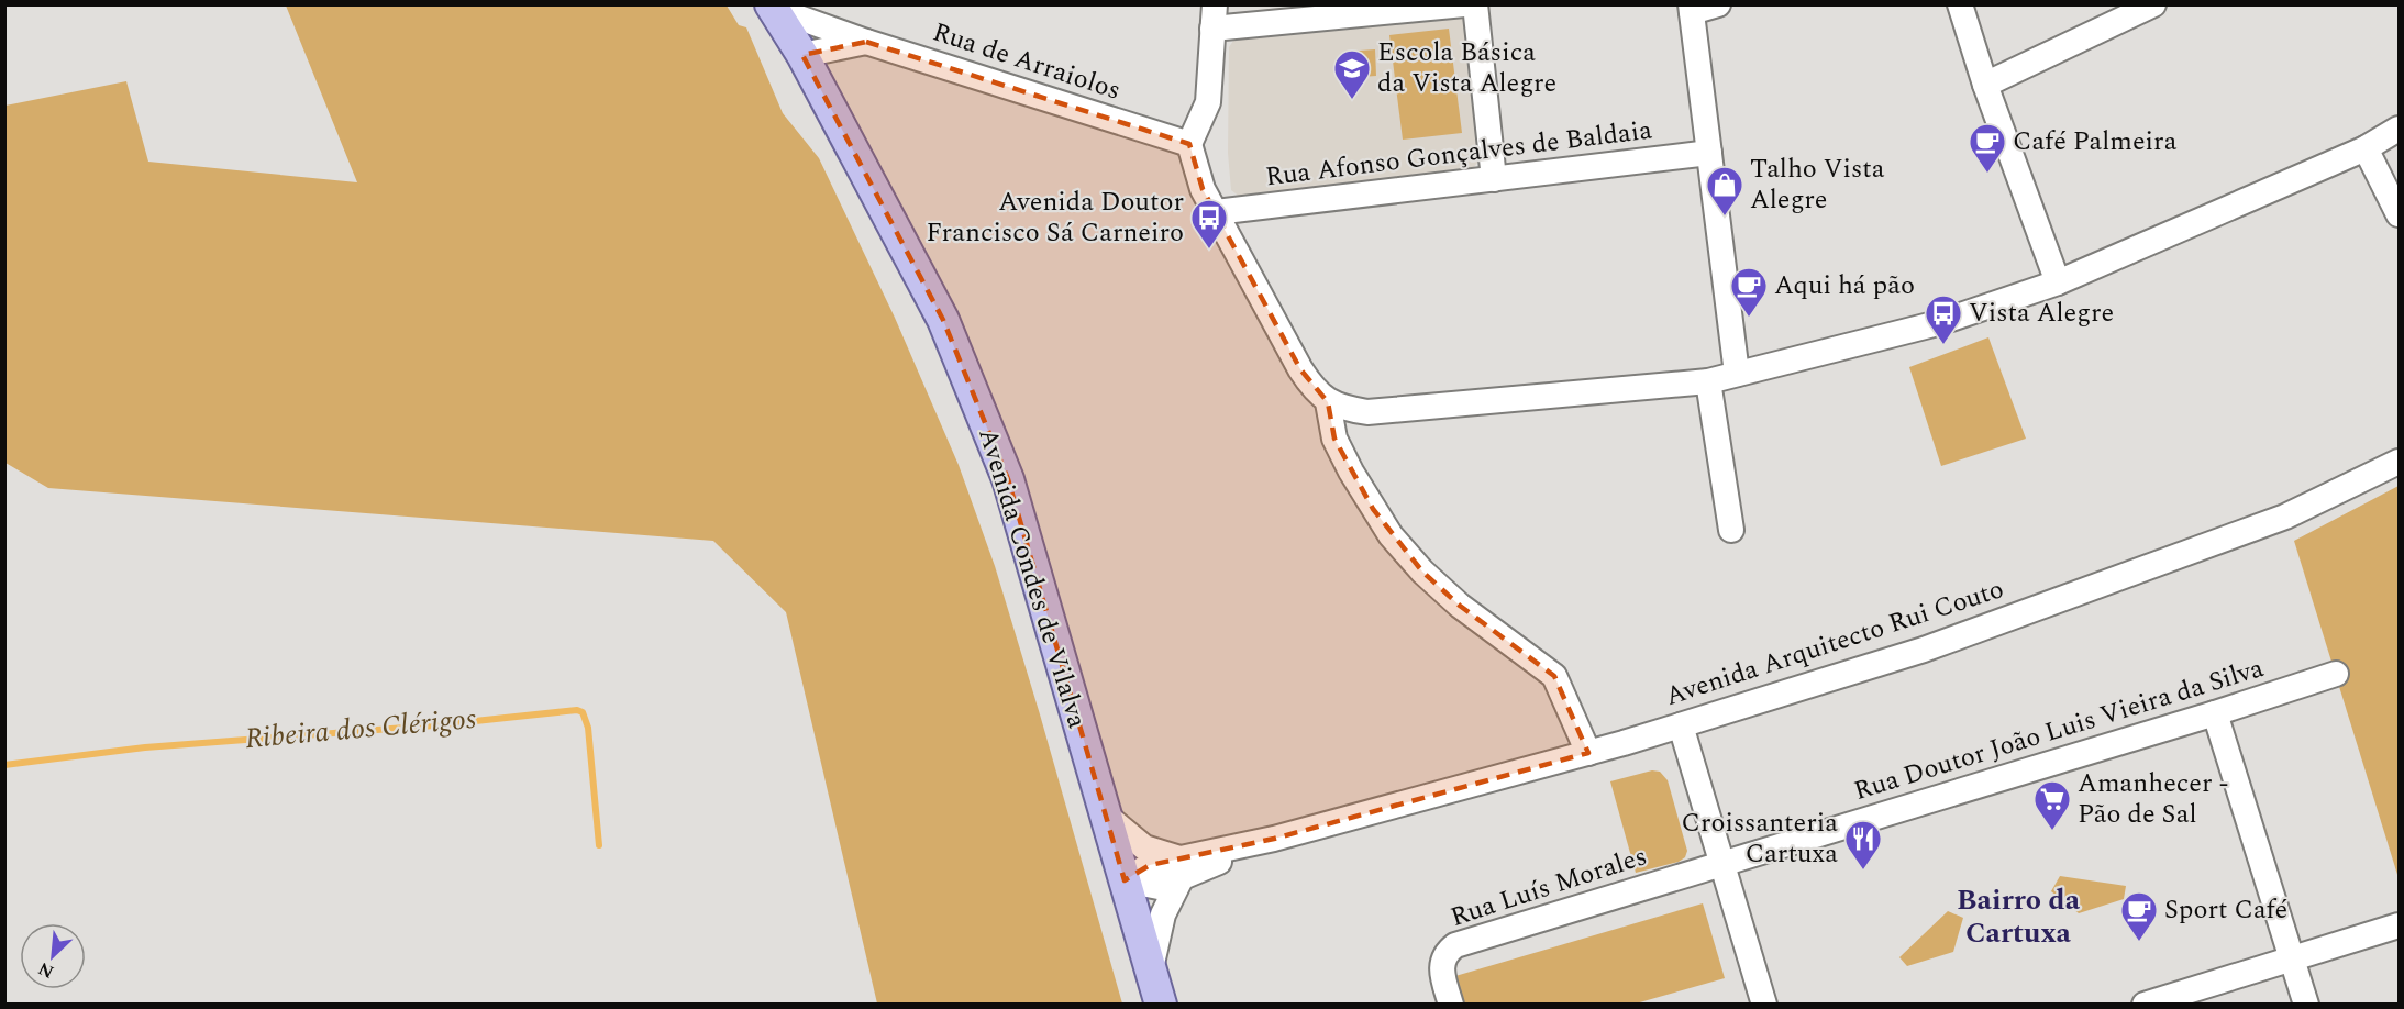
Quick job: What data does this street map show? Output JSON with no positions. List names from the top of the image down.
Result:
{
  "streets": {
    "main road": ["Avenida Condes de Vilalva"],
    "street": [
      "Rua de Arraiolos",
      "Rua Afonso Gonçalves de Baldaia",
      "Avenida Arquitecto Rui Couto",
      "Rua Doutor João Luis Vieira da Silva",
      "Rua Luís Morales"
    ]
  },
  "crossings": [
    ["Rua de Arraiolos", "Avenida Condes de Vilalva"],
    ["Avenida Condes de Vilalva", "Avenida Arquitecto Rui Couto"],
    ["Rua Doutor João Luis Vieira da Silva", "Rua Luís Morales"]
  ],
  "districts": ["Bairro da Cartuxa"],
  "water": ["Ribeira dos Clérigos"],
  "places": {
    "school or university": ["Escola Básica da Vista Alegre"],
    "cafe": ["Café Palmeira", "Aqui há pão", "Sport Café"],
    "shop": ["Talho Vista Alegre"],
    "bus stop": ["Avenida Doutor Francisco Sá Carneiro", "Vista Alegre"],
    "supermarket": ["Amanhecer - Pão de Sal"],
    "restaurant": ["Croissanteria Cartuxa"]
  },
  "north": "bottom left"
}
